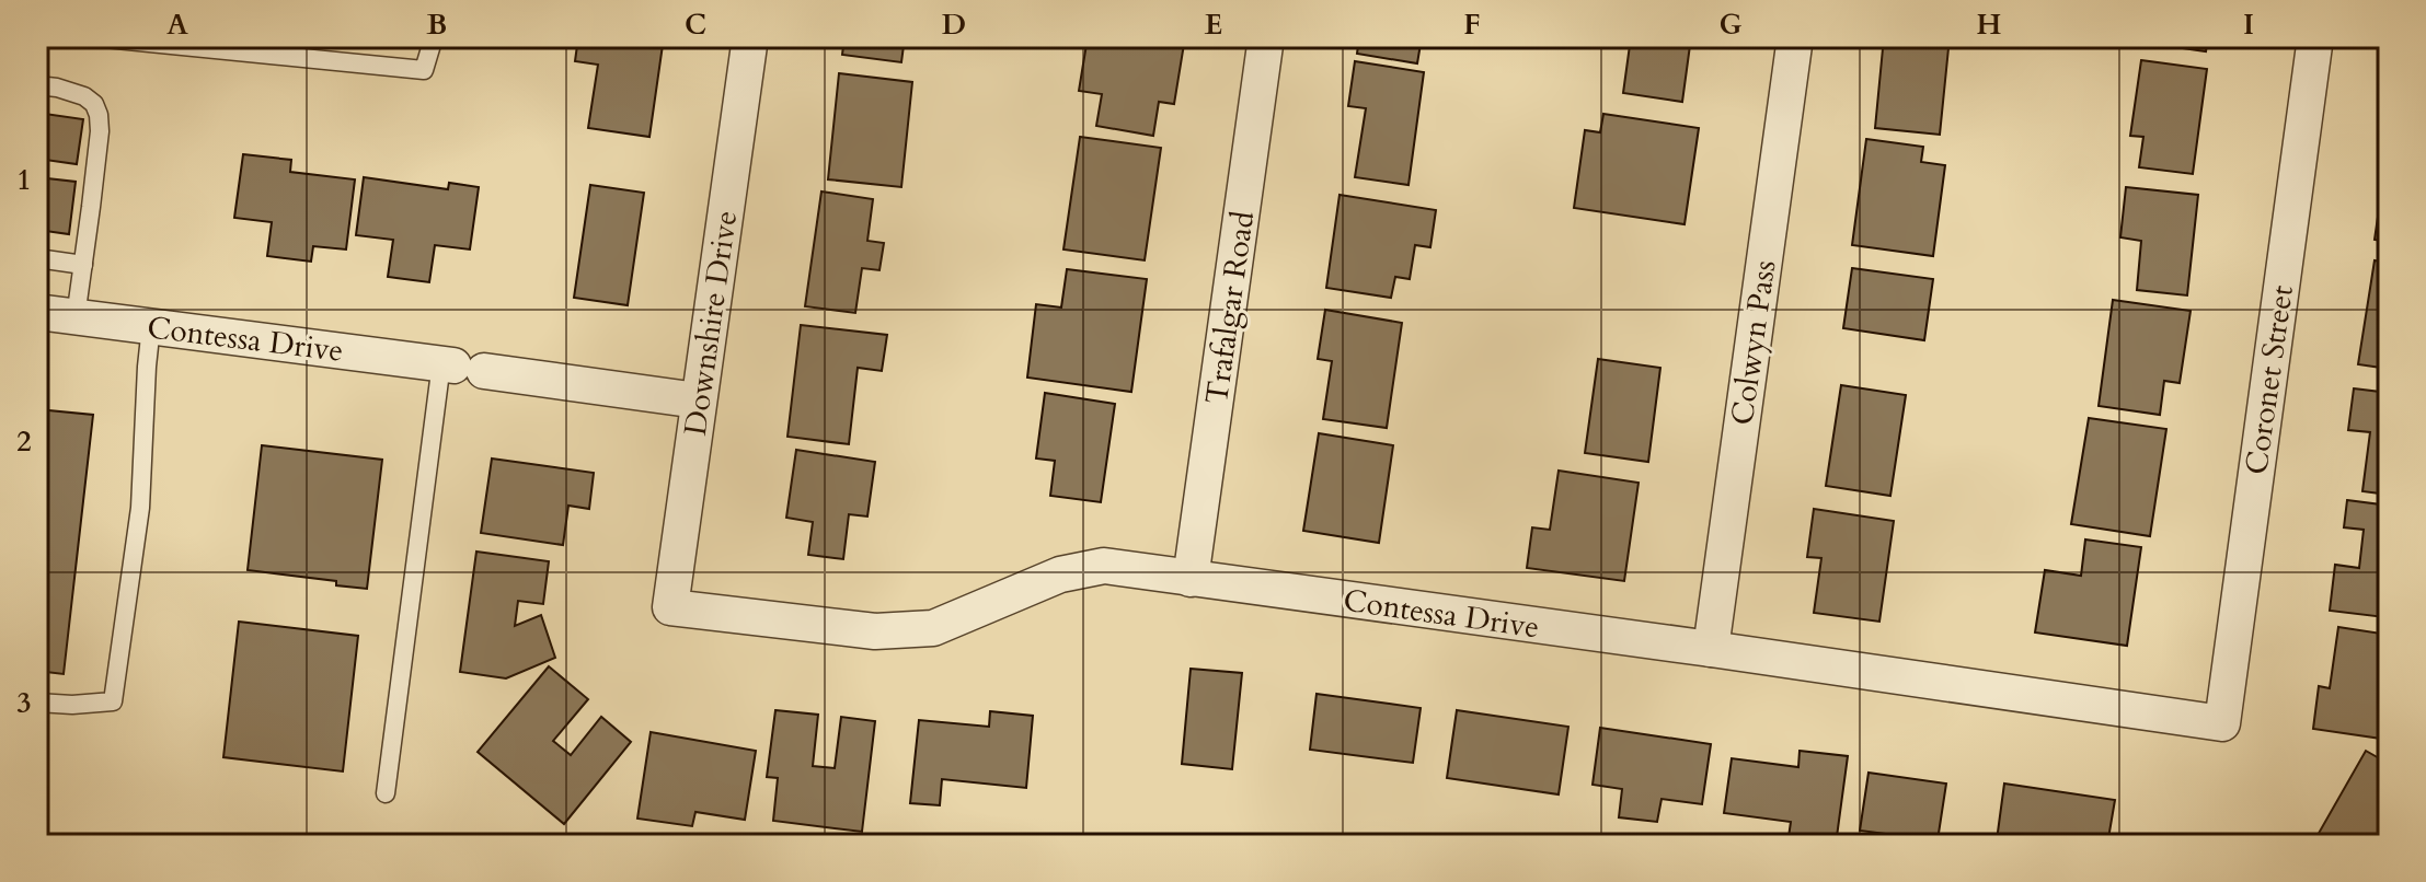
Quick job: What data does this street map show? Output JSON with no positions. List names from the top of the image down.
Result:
{
  "streets": {
    "street": [
      "Trafalgar Road",
      "Downshire Drive",
      "Contessa Drive",
      "Colwyn Pass",
      "Coronet Street"
    ]
  },
  "crossings": [
    ["Trafalgar Road", "Contessa Drive"],
    ["Downshire Drive", "Contessa Drive"],
    ["Contessa Drive", "Colwyn Pass"],
    ["Contessa Drive", "Coronet Street"]
  ],
  "grid": {
    "columns": [
      "A",
      "B",
      "C",
      "D",
      "E",
      "F",
      "G",
      "H",
      "I"
    ],
    "rows": ["1", "2", "3"]
  }
}
